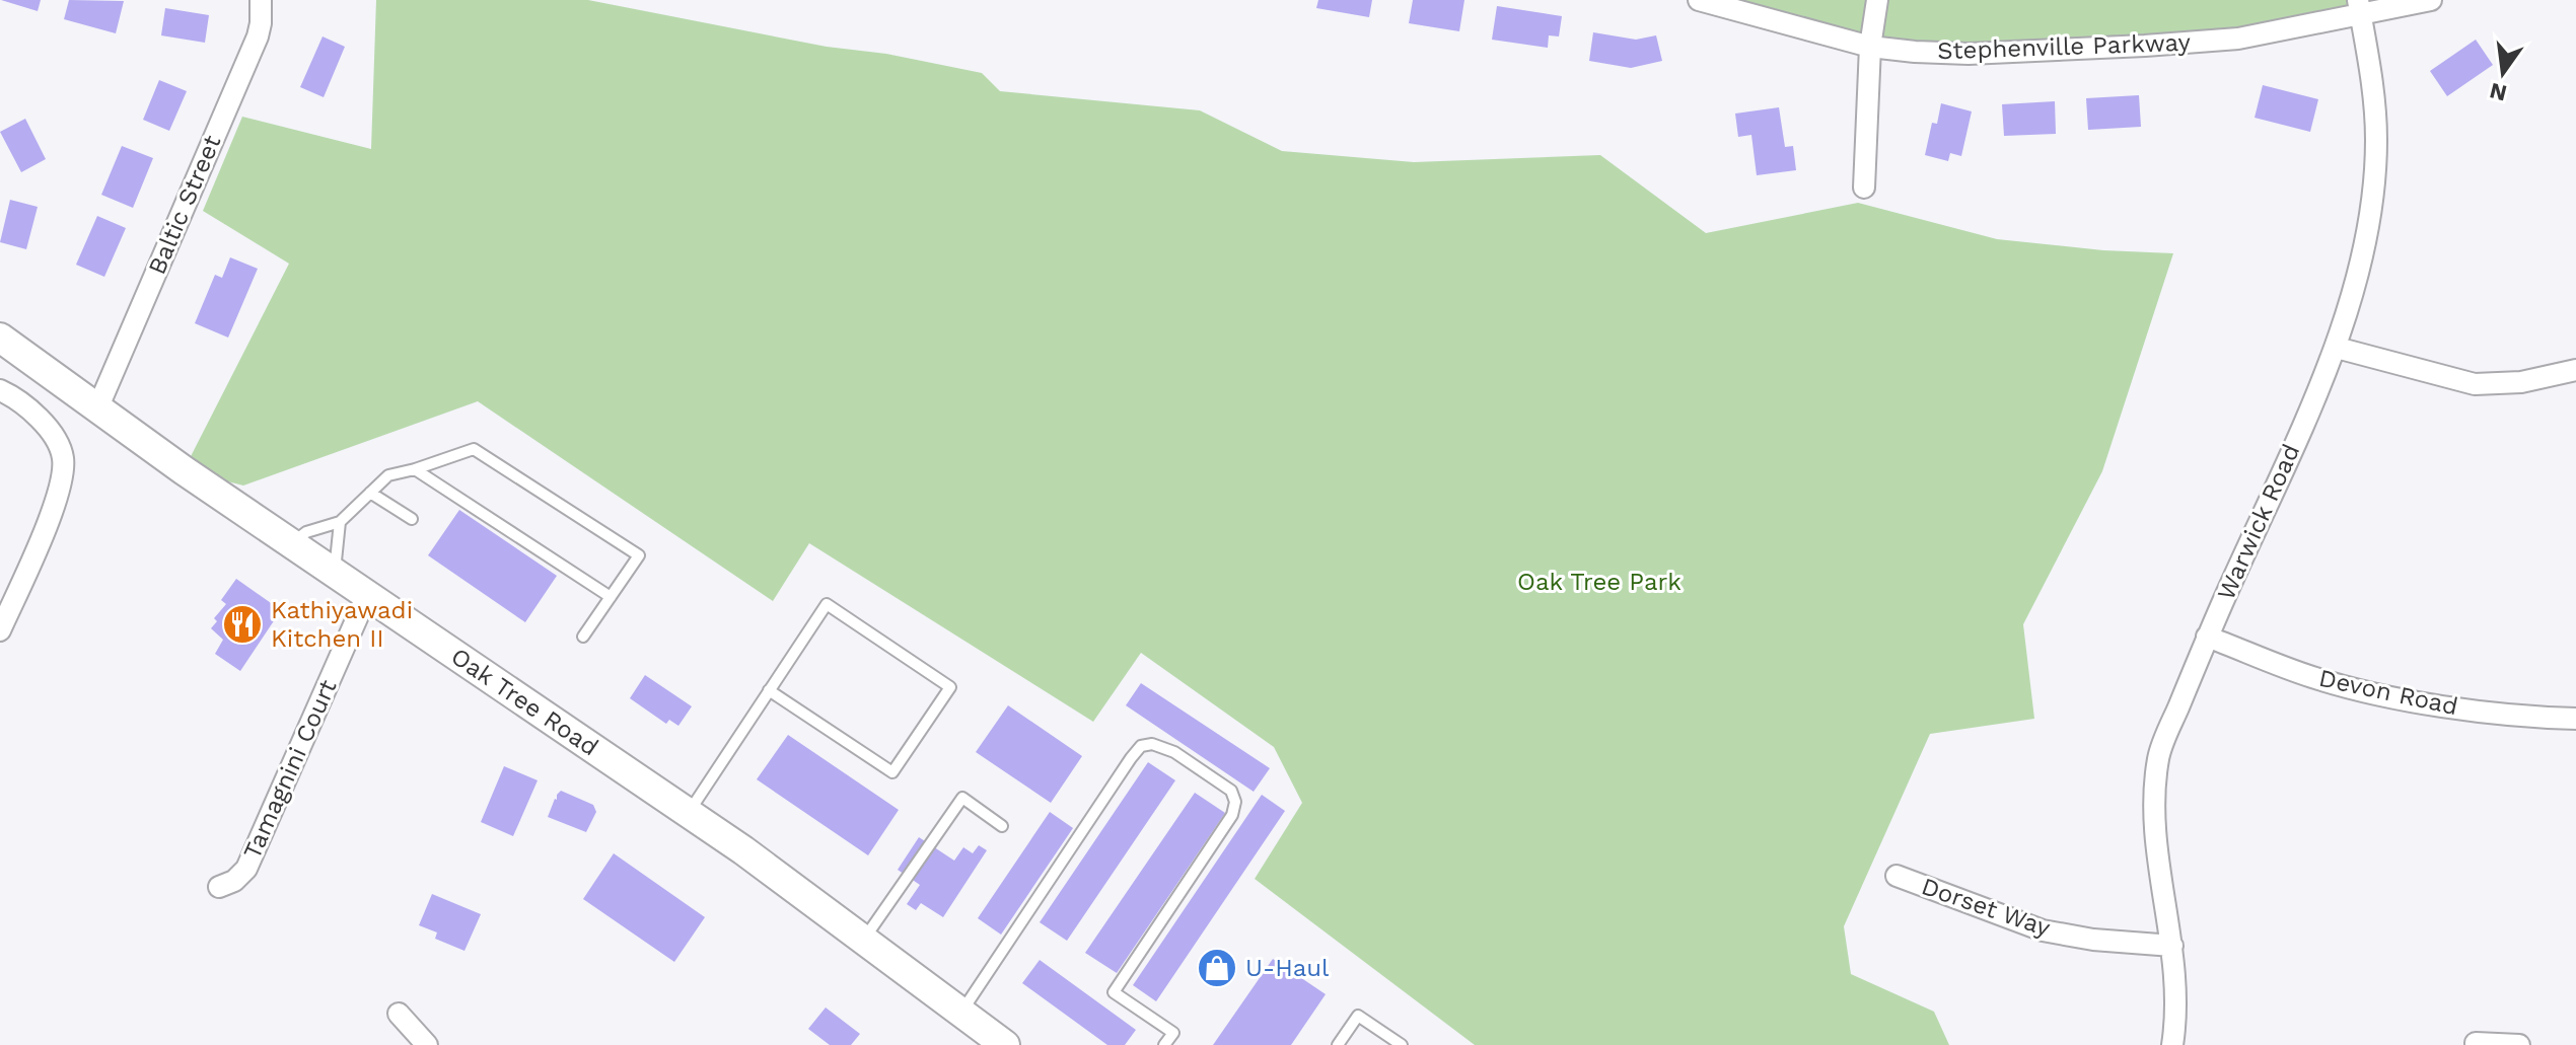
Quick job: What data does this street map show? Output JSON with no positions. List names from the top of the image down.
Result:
{
  "streets": {
    "main road": ["Oak Tree Road"],
    "street": [
      "Stephenville Parkway",
      "Baltic Street",
      "Warwick Road",
      "Devon Road",
      "Tamagnini Court",
      "Dorset Way"
    ]
  },
  "crossings": [
    ["Stephenville Parkway", "Warwick Road"],
    ["Baltic Street", "Oak Tree Road"],
    ["Warwick Road", "Devon Road"],
    ["Warwick Road", "Dorset Way"],
    ["Oak Tree Road", "Tamagnini Court"]
  ],
  "parks": ["Oak Tree Park"],
  "places": {
    "restaurant": ["Kathiyawadi Kitchen II"],
    "shop": ["U-Haul"]
  },
  "north": "bottom"
}
